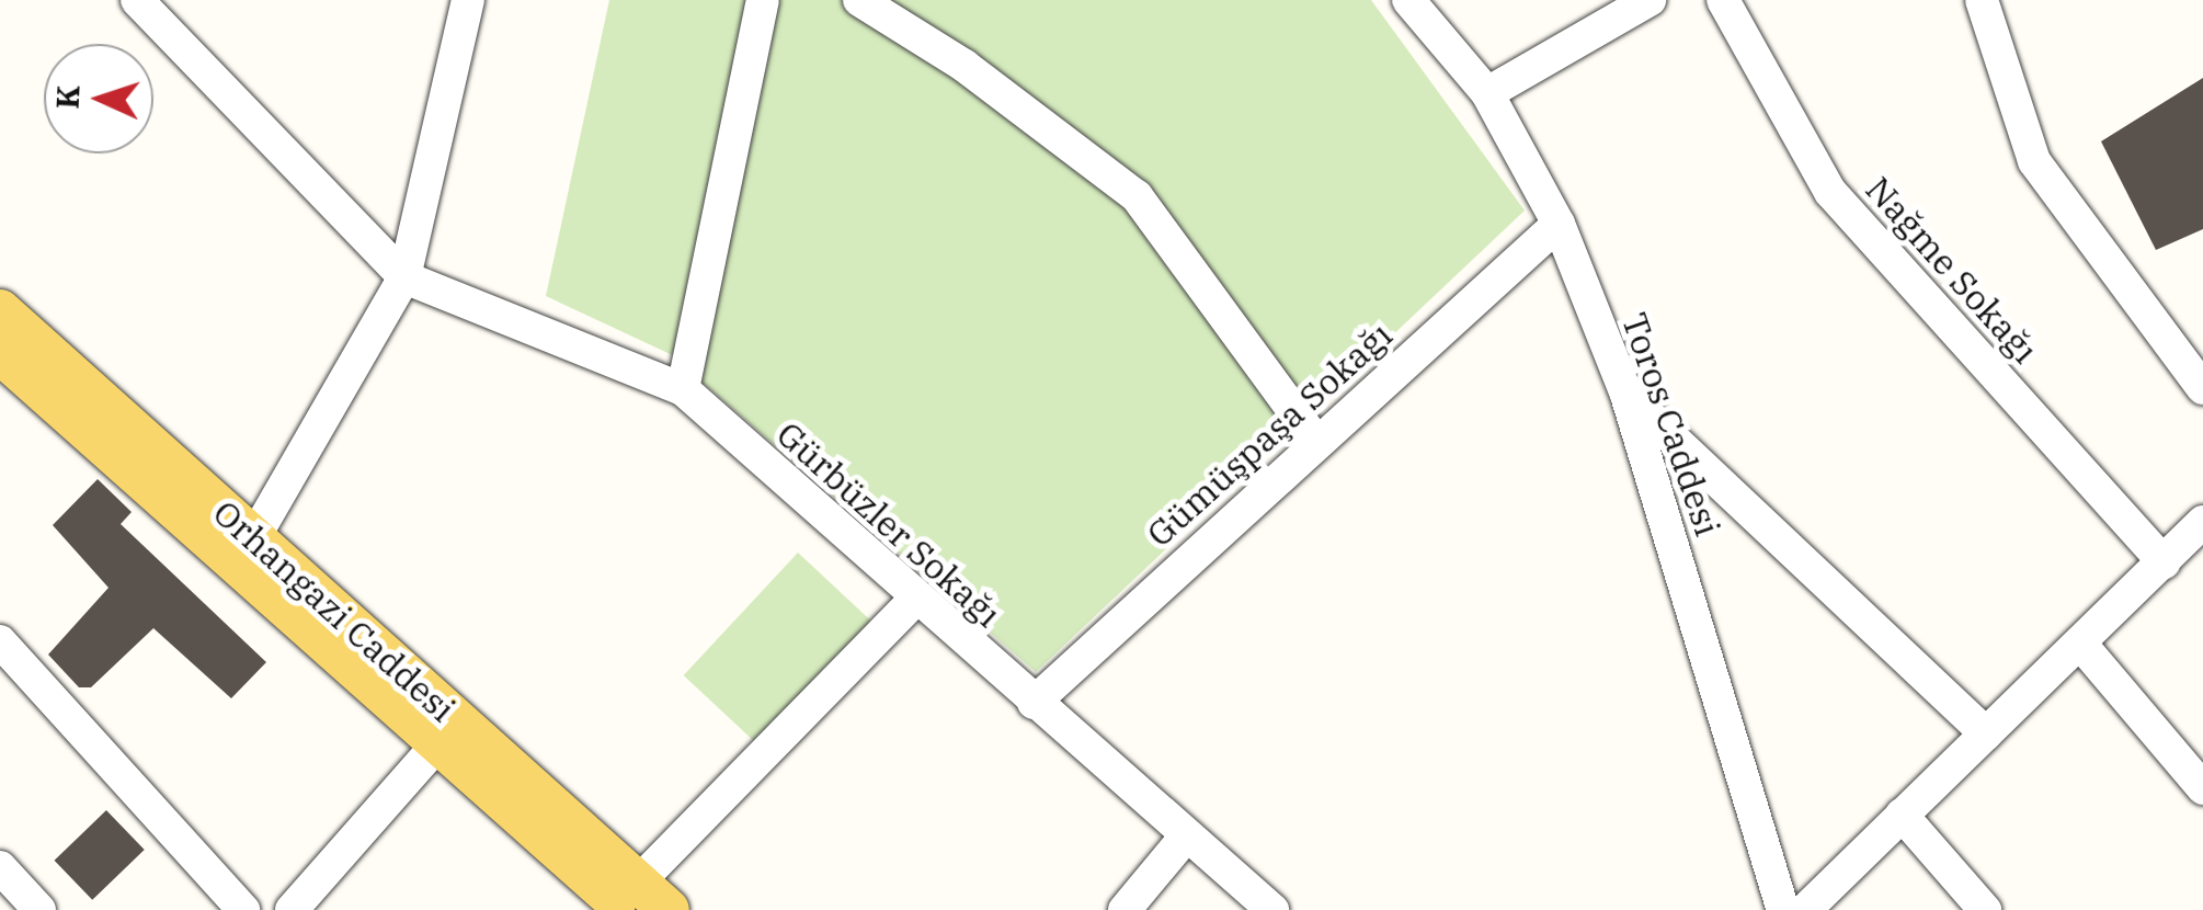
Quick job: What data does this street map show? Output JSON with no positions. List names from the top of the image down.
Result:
{
  "streets": {
    "main road": ["Orhangazi Caddesi"],
    "street": [
      "Nağme Sokağı",
      "Toros Caddesi",
      "Gümüşpaşa Sokağı",
      "Gürbüzler Sokağı"
    ]
  },
  "crossings": [
    ["Toros Caddesi", "Gümüşpaşa Sokağı"],
    ["Gümüşpaşa Sokağı", "Gürbüzler Sokağı"]
  ],
  "north": "left"
}
